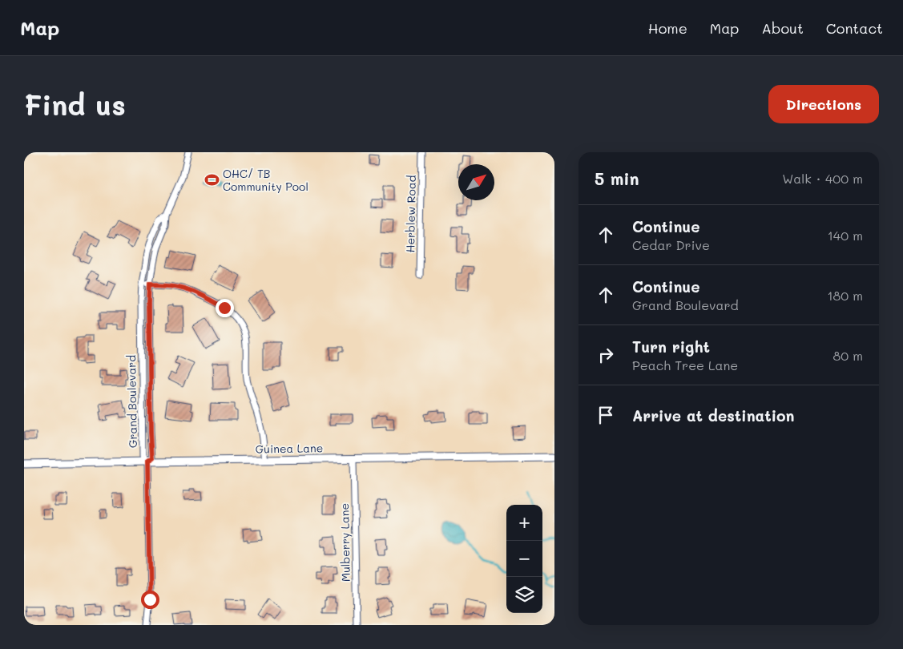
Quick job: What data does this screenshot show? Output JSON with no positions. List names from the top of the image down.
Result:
{
  "streets": {
    "street": [
      "Herblew Road",
      "Grand Boulevard",
      "Guinea Lane",
      "Mulberry Lane"
    ]
  },
  "crossings": [
    ["Grand Boulevard", "Guinea Lane"],
    ["Guinea Lane", "Mulberry Lane"]
  ],
  "places": {
    "sports": ["OHC/ TB Community Pool"]
  },
  "north": "top right",
  "page": {
    "header": "Map",
    "nav": [
      "Home",
      "Map",
      "About",
      "Contact"
    ],
    "buttons": "Directions",
    "title": "Find us",
    "heading": ["5 min", "Walk · 400 m"],
    "list": [
      ["Continue", "Cedar Drive", "140 m"],
      ["Continue", "Grand Boulevard", "180 m"],
      ["Turn right", "Peach Tree Lane", "80 m"],
      "Arrive at destination"
    ],
    "map_buttons": ["+", "−"]
  }
}
